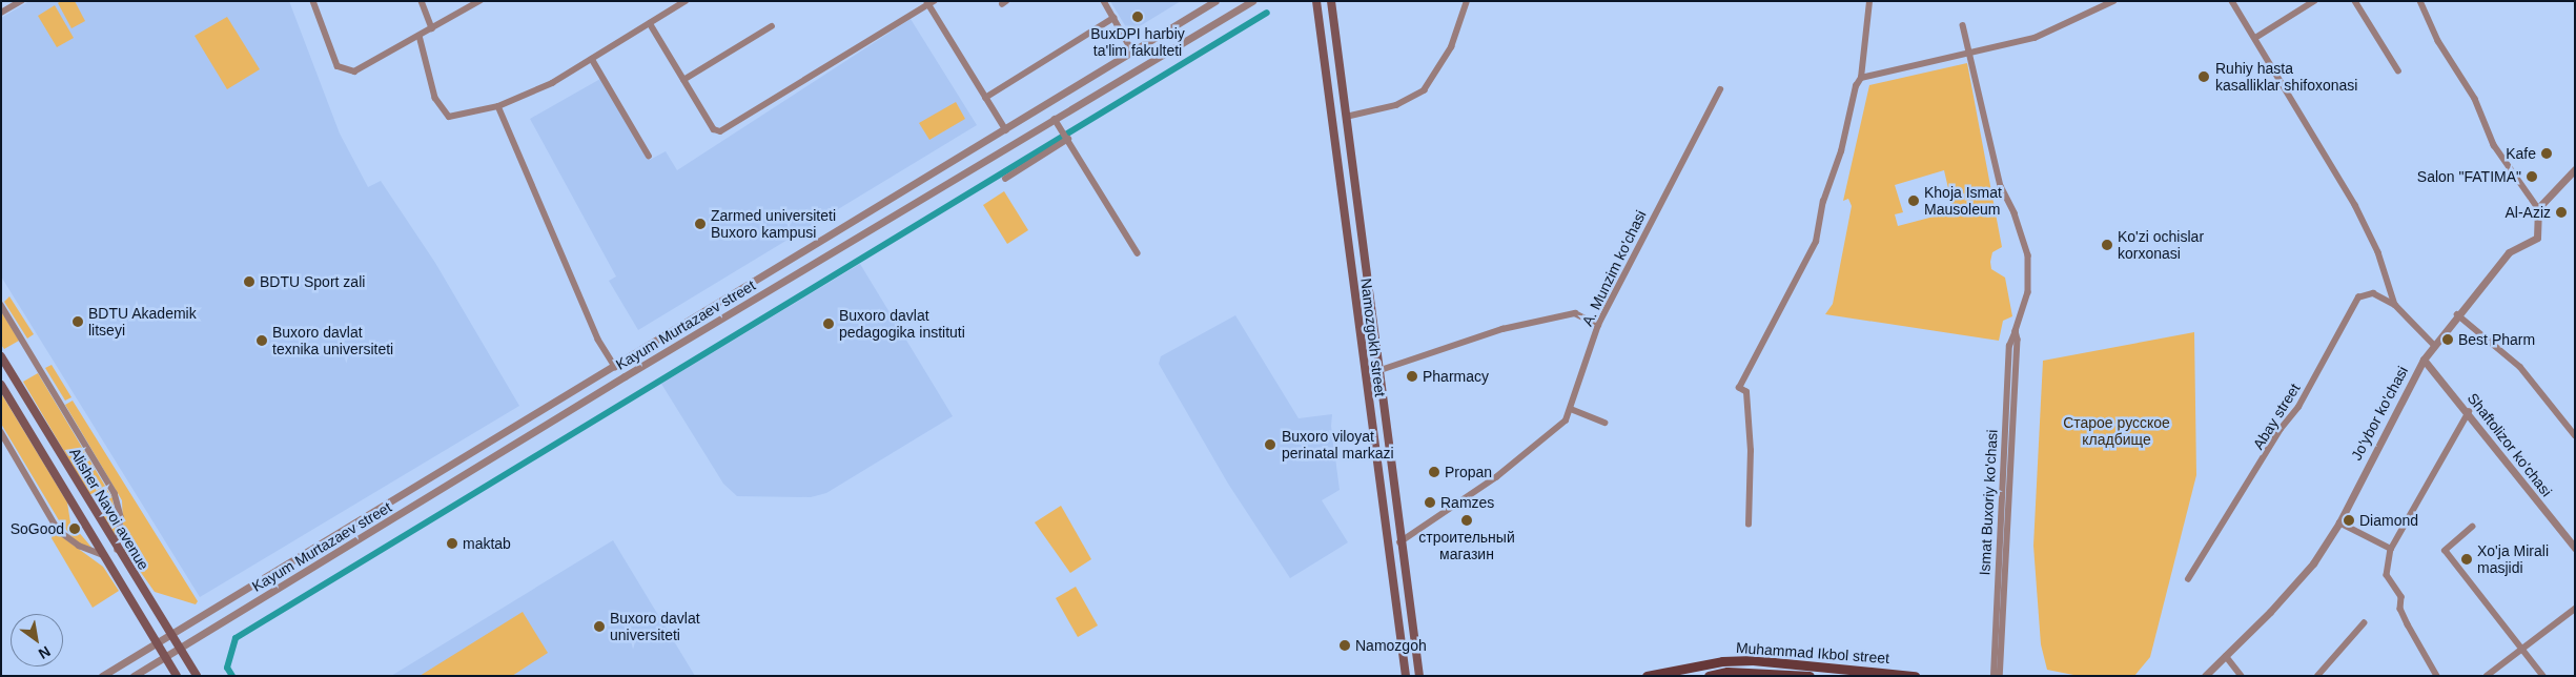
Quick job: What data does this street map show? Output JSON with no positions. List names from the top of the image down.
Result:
{
  "streets": {
    "main road": ["Namozgokh street", "Alisher Navoi avenue", "Muhammad Ikbol street"],
    "street": [
      "A. Munzim ko'chasi",
      "Kayum Murtazaev street",
      "Jo'ybor ko'chasi",
      "Abay street",
      "Shaftolizor ko'chasi",
      "Ismat Buxoriy ko'chasi"
    ]
  },
  "crossings": [
    ["A. Munzim ko'chasi", "Namozgokh street"],
    ["Kayum Murtazaev street", "Alisher Navoi avenue"],
    ["Jo'ybor ko'chasi", "Shaftolizor ko'chasi"]
  ],
  "parks": ["Старое русское кладбище"],
  "places": [
    "BuxDPI harbiy ta'lim fakulteti",
    "Ruhiy hasta kasalliklar shifoxonasi",
    "Kafe",
    "Salon \"FATIMA\"",
    "Khoja Ismat Mausoleum",
    "Al-Aziz",
    "Zarmed universiteti Buxoro kampusi",
    "Ko'zi ochislar korxonasi",
    "BDTU Sport zali",
    "BDTU Akademik litseyi",
    "Buxoro davlat pedagogika instituti",
    "Best Pharm",
    "Buxoro davlat texnika universiteti",
    "Pharmacy",
    "Buxoro viloyat perinatal markazi",
    "Propan",
    "Ramzes",
    "строительный магазин",
    "Diamond",
    "SoGood",
    "maktab",
    "Xo'ja Mirali masjidi",
    "Buxoro davlat universiteti",
    "Namozgoh"
  ],
  "north": "bottom right"
}
